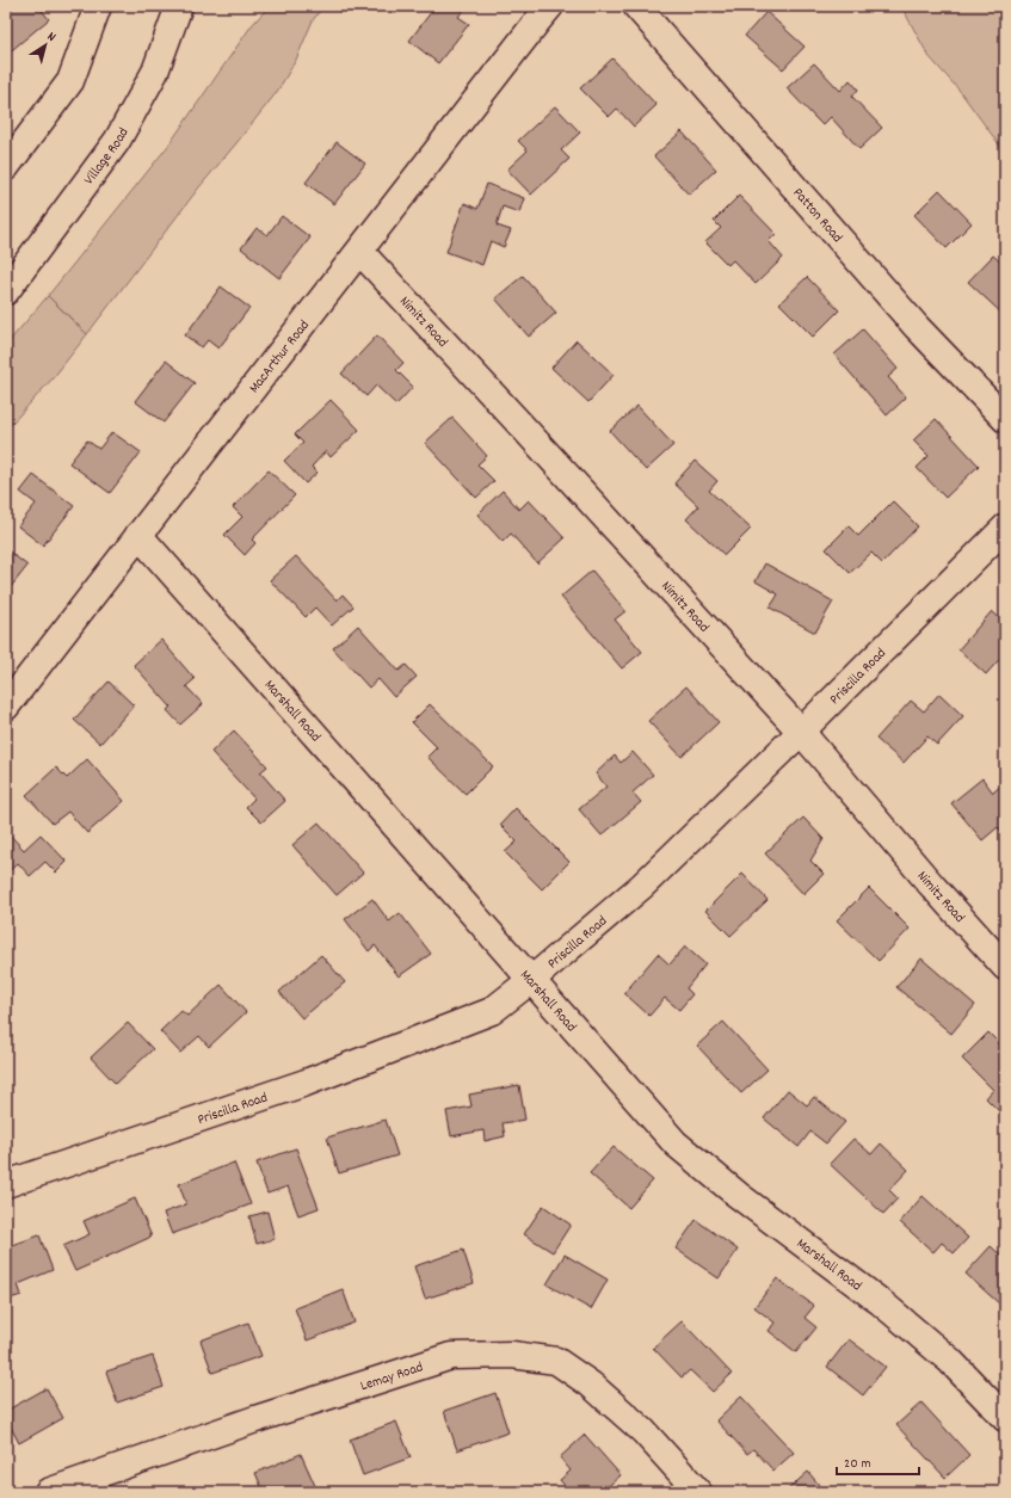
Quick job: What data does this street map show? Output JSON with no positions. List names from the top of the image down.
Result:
{
  "streets": {
    "street": [
      "Village Road",
      "Patton Road",
      "Nimitz Road",
      "MacArthur Road",
      "Priscilla Road",
      "Marshall Road",
      "Lemay Road"
    ]
  },
  "crossings": [
    ["Nimitz Road", "MacArthur Road"],
    ["Nimitz Road", "Priscilla Road"],
    ["MacArthur Road", "Marshall Road"],
    ["Priscilla Road", "Marshall Road"]
  ],
  "scale_bar": "20 m",
  "north": "top right"
}
